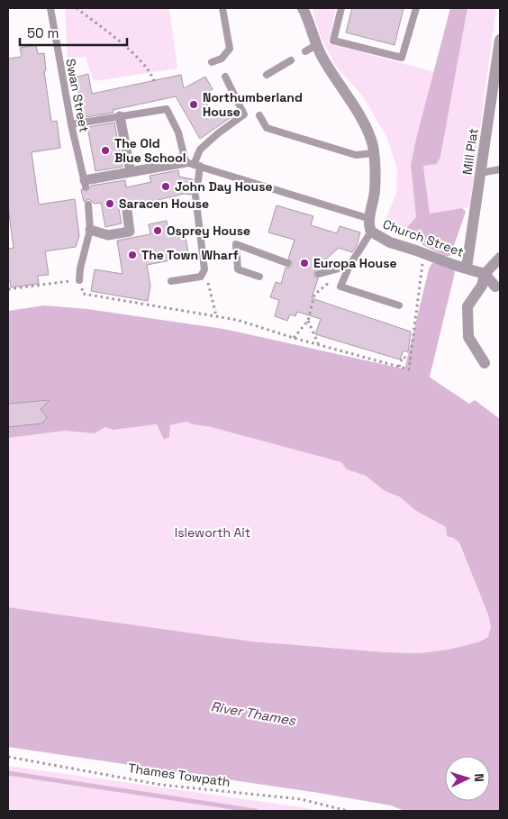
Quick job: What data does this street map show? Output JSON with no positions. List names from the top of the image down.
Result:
{
  "streets": {
    "street": ["Mill Plat", "Church Street"],
    "lane": ["Swan Street"],
    "path": ["Thames Towpath"]
  },
  "crossings": [
    ["Mill Plat", "Church Street"]
  ],
  "water": ["River Thames"],
  "parks": ["Isleworth Ait"],
  "places": [
    "Northumberland House",
    "The Old Blue School",
    "John Day House",
    "Saracen House",
    "Osprey House",
    "The Town Wharf",
    "Europa House"
  ],
  "scale_bar": "50 m",
  "north": "right"
}
